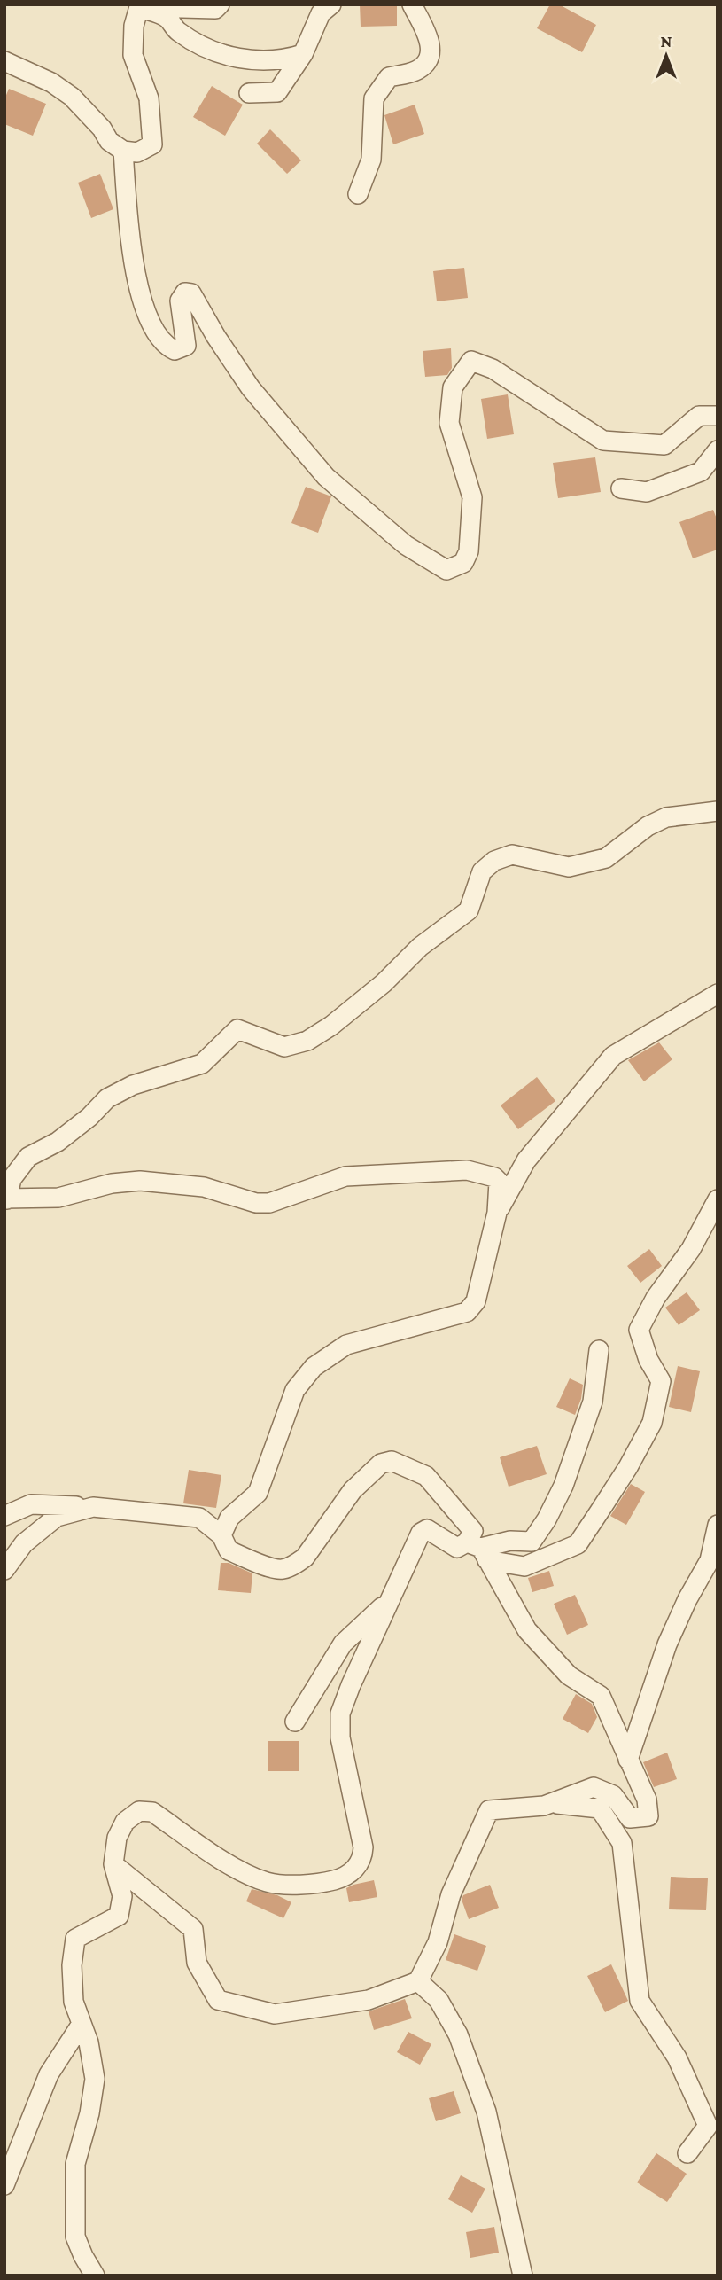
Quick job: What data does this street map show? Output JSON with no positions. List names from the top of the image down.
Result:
{
  "north": "top"
}
